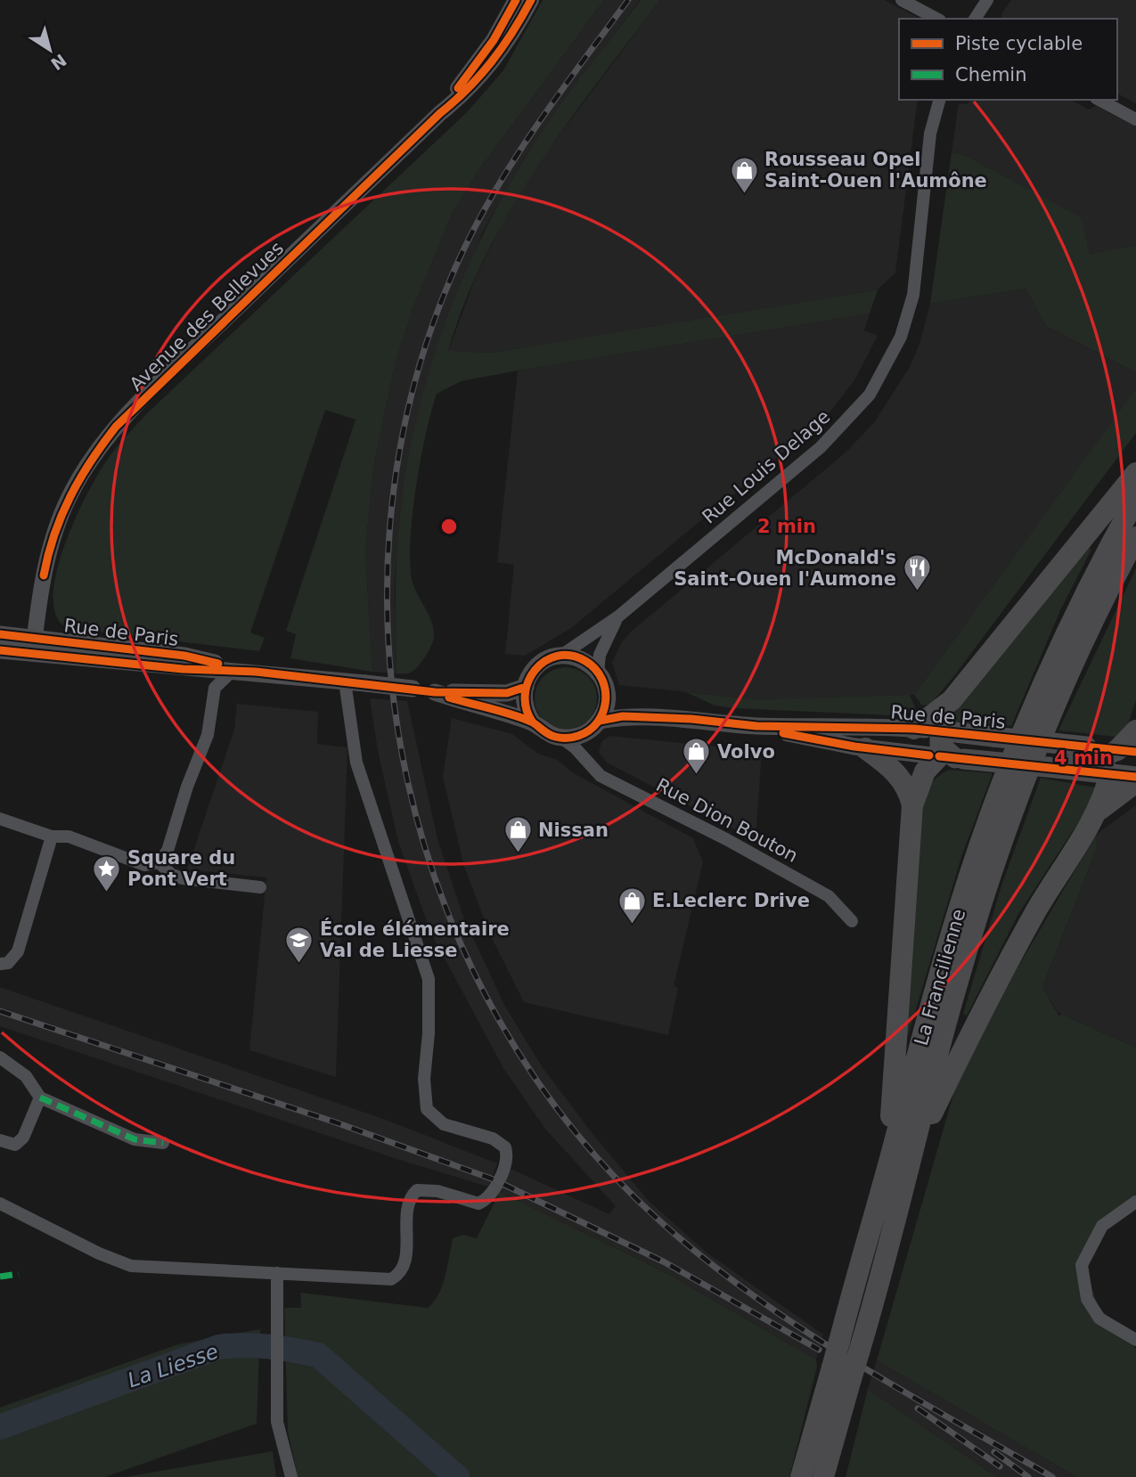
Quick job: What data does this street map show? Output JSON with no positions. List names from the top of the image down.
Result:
{
  "streets": {
    "highway": ["La Francilienne"],
    "main road": ["Rue de Paris"],
    "street": ["Avenue des Bellevues", "Rue Louis Delage", "Rue Dion Bouton"]
  },
  "crossings": [
    ["Avenue des Bellevues", "Rue de Paris"],
    ["Rue Louis Delage", "Rue de Paris"],
    ["Rue Louis Delage", "Rue Dion Bouton"],
    ["Rue de Paris", "Rue Dion Bouton"]
  ],
  "water": ["La Liesse"],
  "places": {
    "shop": [
      "Rousseau Opel Saint-Ouen l'Aumône",
      "Volvo",
      "Nissan",
      "E.Leclerc Drive"
    ],
    "restaurant": ["McDonald's Saint-Ouen l'Aumone"],
    "place": ["Square du Pont Vert"],
    "school or university": ["École élémentaire Val de Liesse"]
  },
  "legend": ["Piste cyclable", "Chemin"],
  "north": "bottom right",
  "rings": ["2 min", "4 min"]
}
